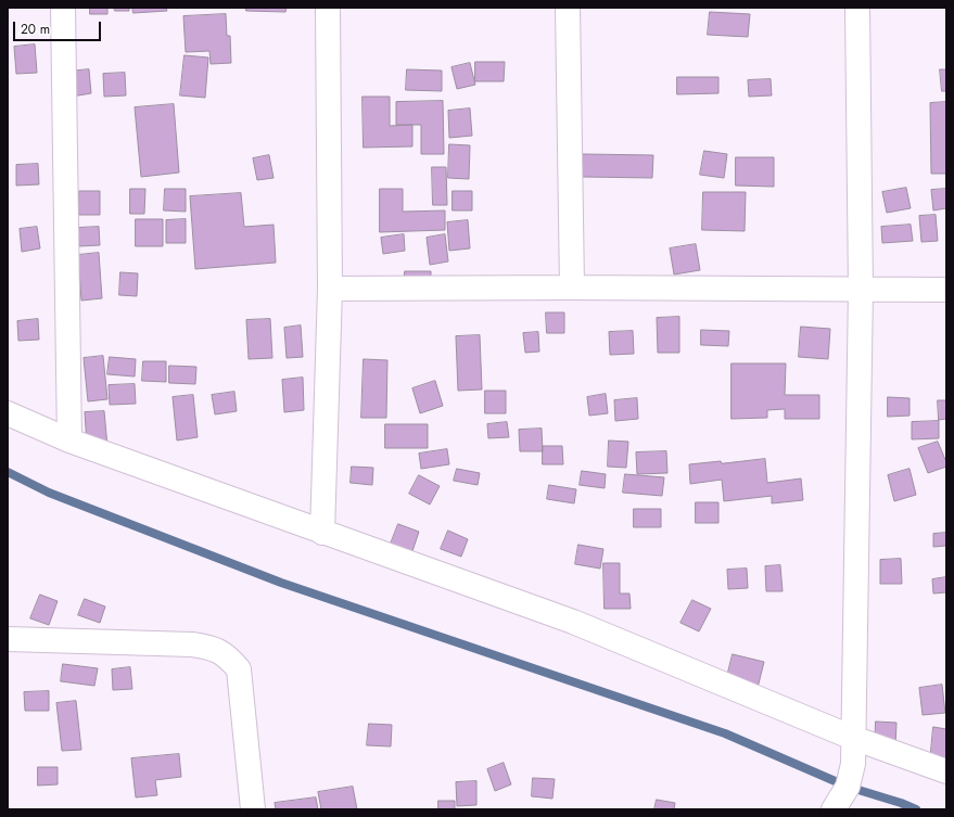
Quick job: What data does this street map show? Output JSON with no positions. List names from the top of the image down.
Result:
{
  "scale_bar": "20 m"
}
